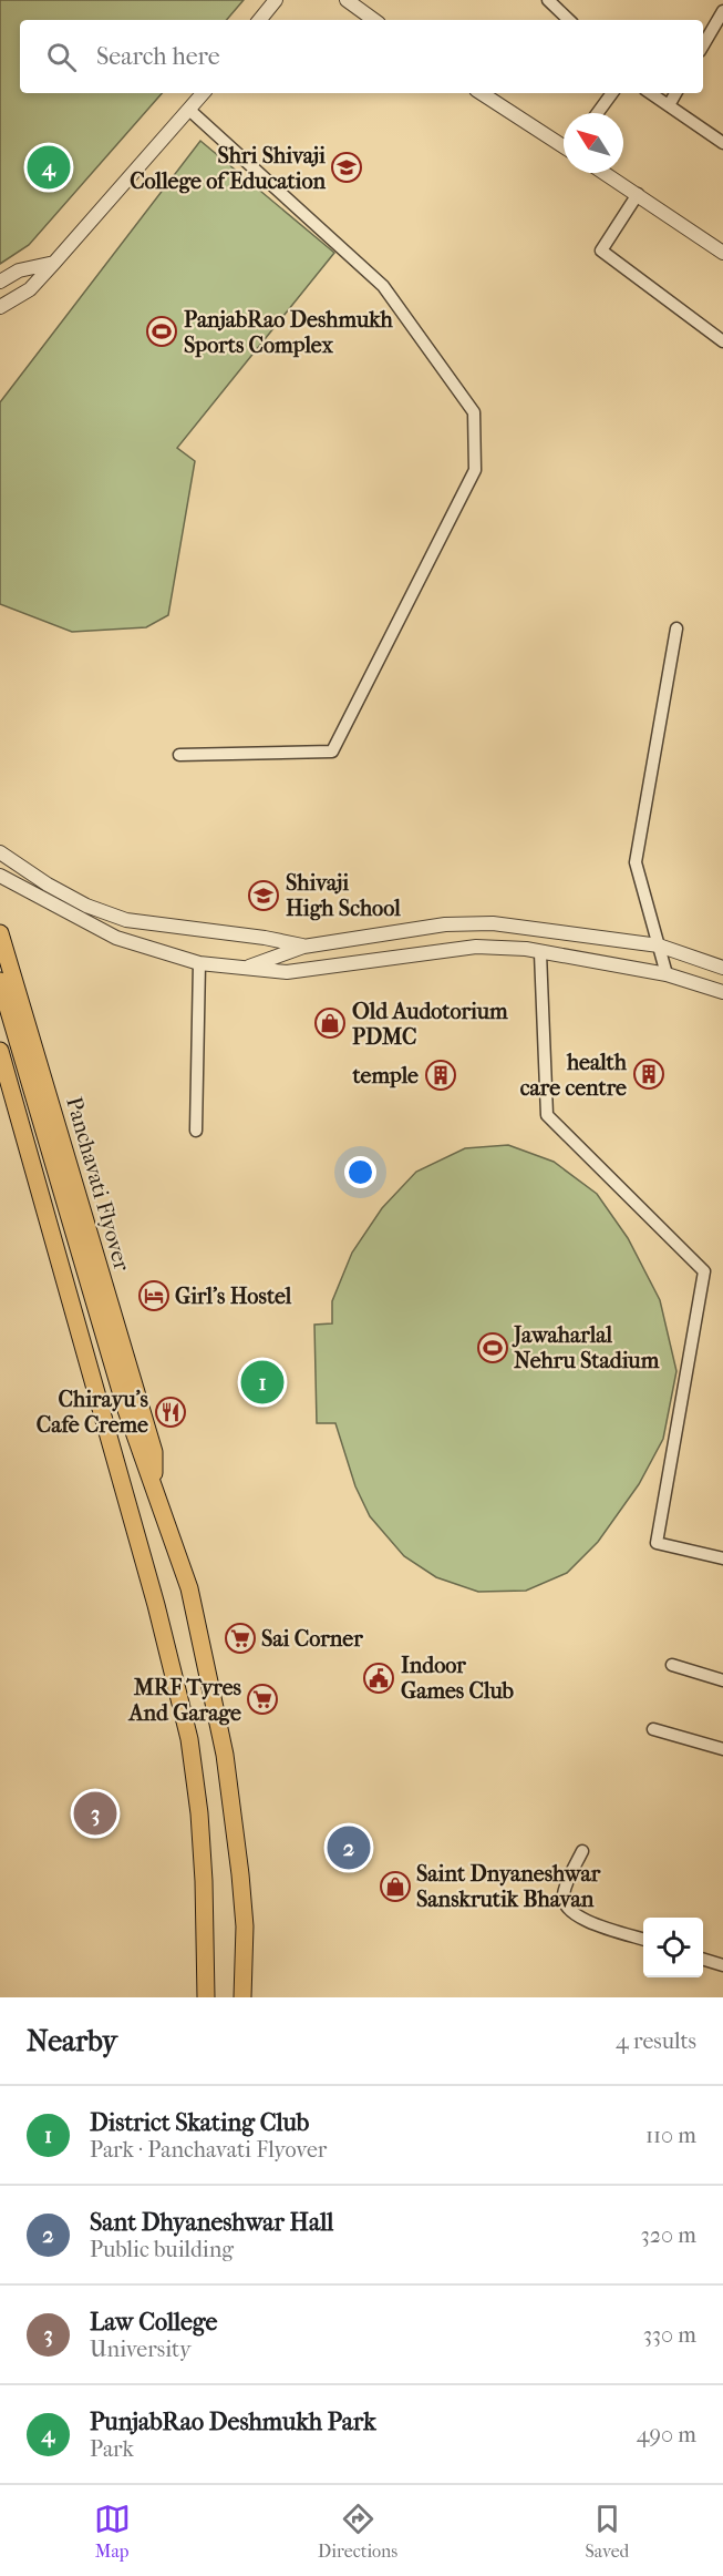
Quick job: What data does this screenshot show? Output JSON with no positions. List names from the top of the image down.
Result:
{
  "streets": {
    "main road": ["Panchavati Flyover"]
  },
  "places": {
    "school or university": ["Shri Shivaji College of Education", "Shivaji High School"],
    "sports": ["PanjabRao Deshmukh Sports Complex", "Jawaharlal Nehru Stadium"],
    "shop": ["Old Audotorium PDMC", "Saint Dnyaneshwar Sanskrutik Bhavan"],
    "building": ["health care centre", "temple"],
    "hotel": ["Girl's Hostel"],
    "restaurant": ["Chirayu's Cafe Creme"],
    "supermarket": ["Sai Corner", "MRF Tyres And Garage"],
    "public building": ["Indoor Games Club"]
  },
  "north": "top left",
  "page": {
    "search": "Search here",
    "pins": [
      "4",
      "1",
      "3",
      "2"
    ],
    "heading": ["Nearby", "4 results"],
    "list": [
      {
        "mark": "1",
        "name": "District Skating Club",
        "note": "Park · Panchavati Flyover",
        "value": "110 m"
      },
      {
        "mark": "2",
        "name": "Sant Dhyaneshwar Hall",
        "note": "Public building",
        "value": "320 m"
      },
      {
        "mark": "3",
        "name": "Law College",
        "note": "University",
        "value": "330 m"
      },
      {
        "mark": "4",
        "name": "PunjabRao Deshmukh Park",
        "note": "Park",
        "value": "490 m"
      }
    ],
    "nav": ["Map", "Directions", "Saved"]
  }
}
